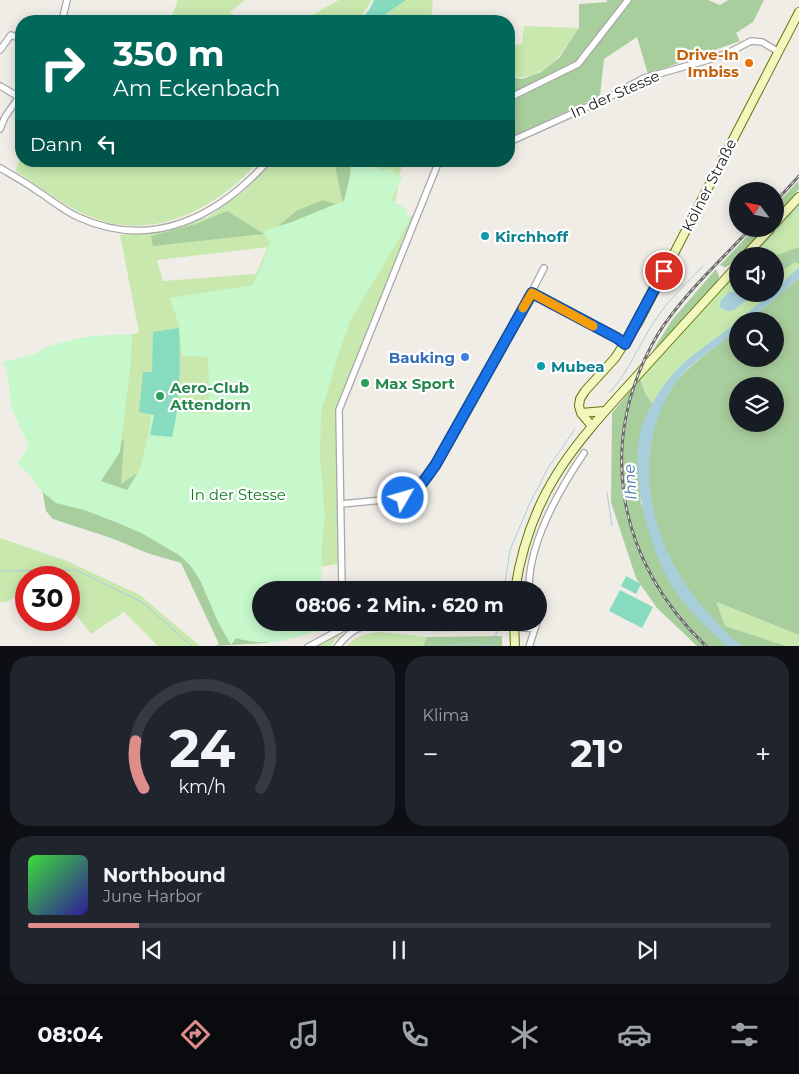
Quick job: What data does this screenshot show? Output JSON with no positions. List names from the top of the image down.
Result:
{
  "streets": {
    "street": ["In der Stesse", "Kölner Straße"]
  },
  "crossings": [
    ["In der Stesse", "Kölner Straße"]
  ],
  "water": ["Ihne"],
  "parks": ["In der Stesse"],
  "places": [
    "Drive-In Imbiss",
    "Kirchhoff",
    "Bauking",
    "Mubea",
    "Max Sport",
    "Aero-Club Attendorn"
  ],
  "north": "top left",
  "page": {
    "turn": ["350 m", "Am Eckenbach"],
    "then": "Dann",
    "limit": "30",
    "trip": "08:06 · 2 Min. · 620 m",
    "tile": "Klima",
    "heat": ["−", "21°", "+"],
    "song": ["Northbound", "June Harbor"],
    "tabs": "08:04",
    "gauge": ["24", "km/h"]
  }
}
